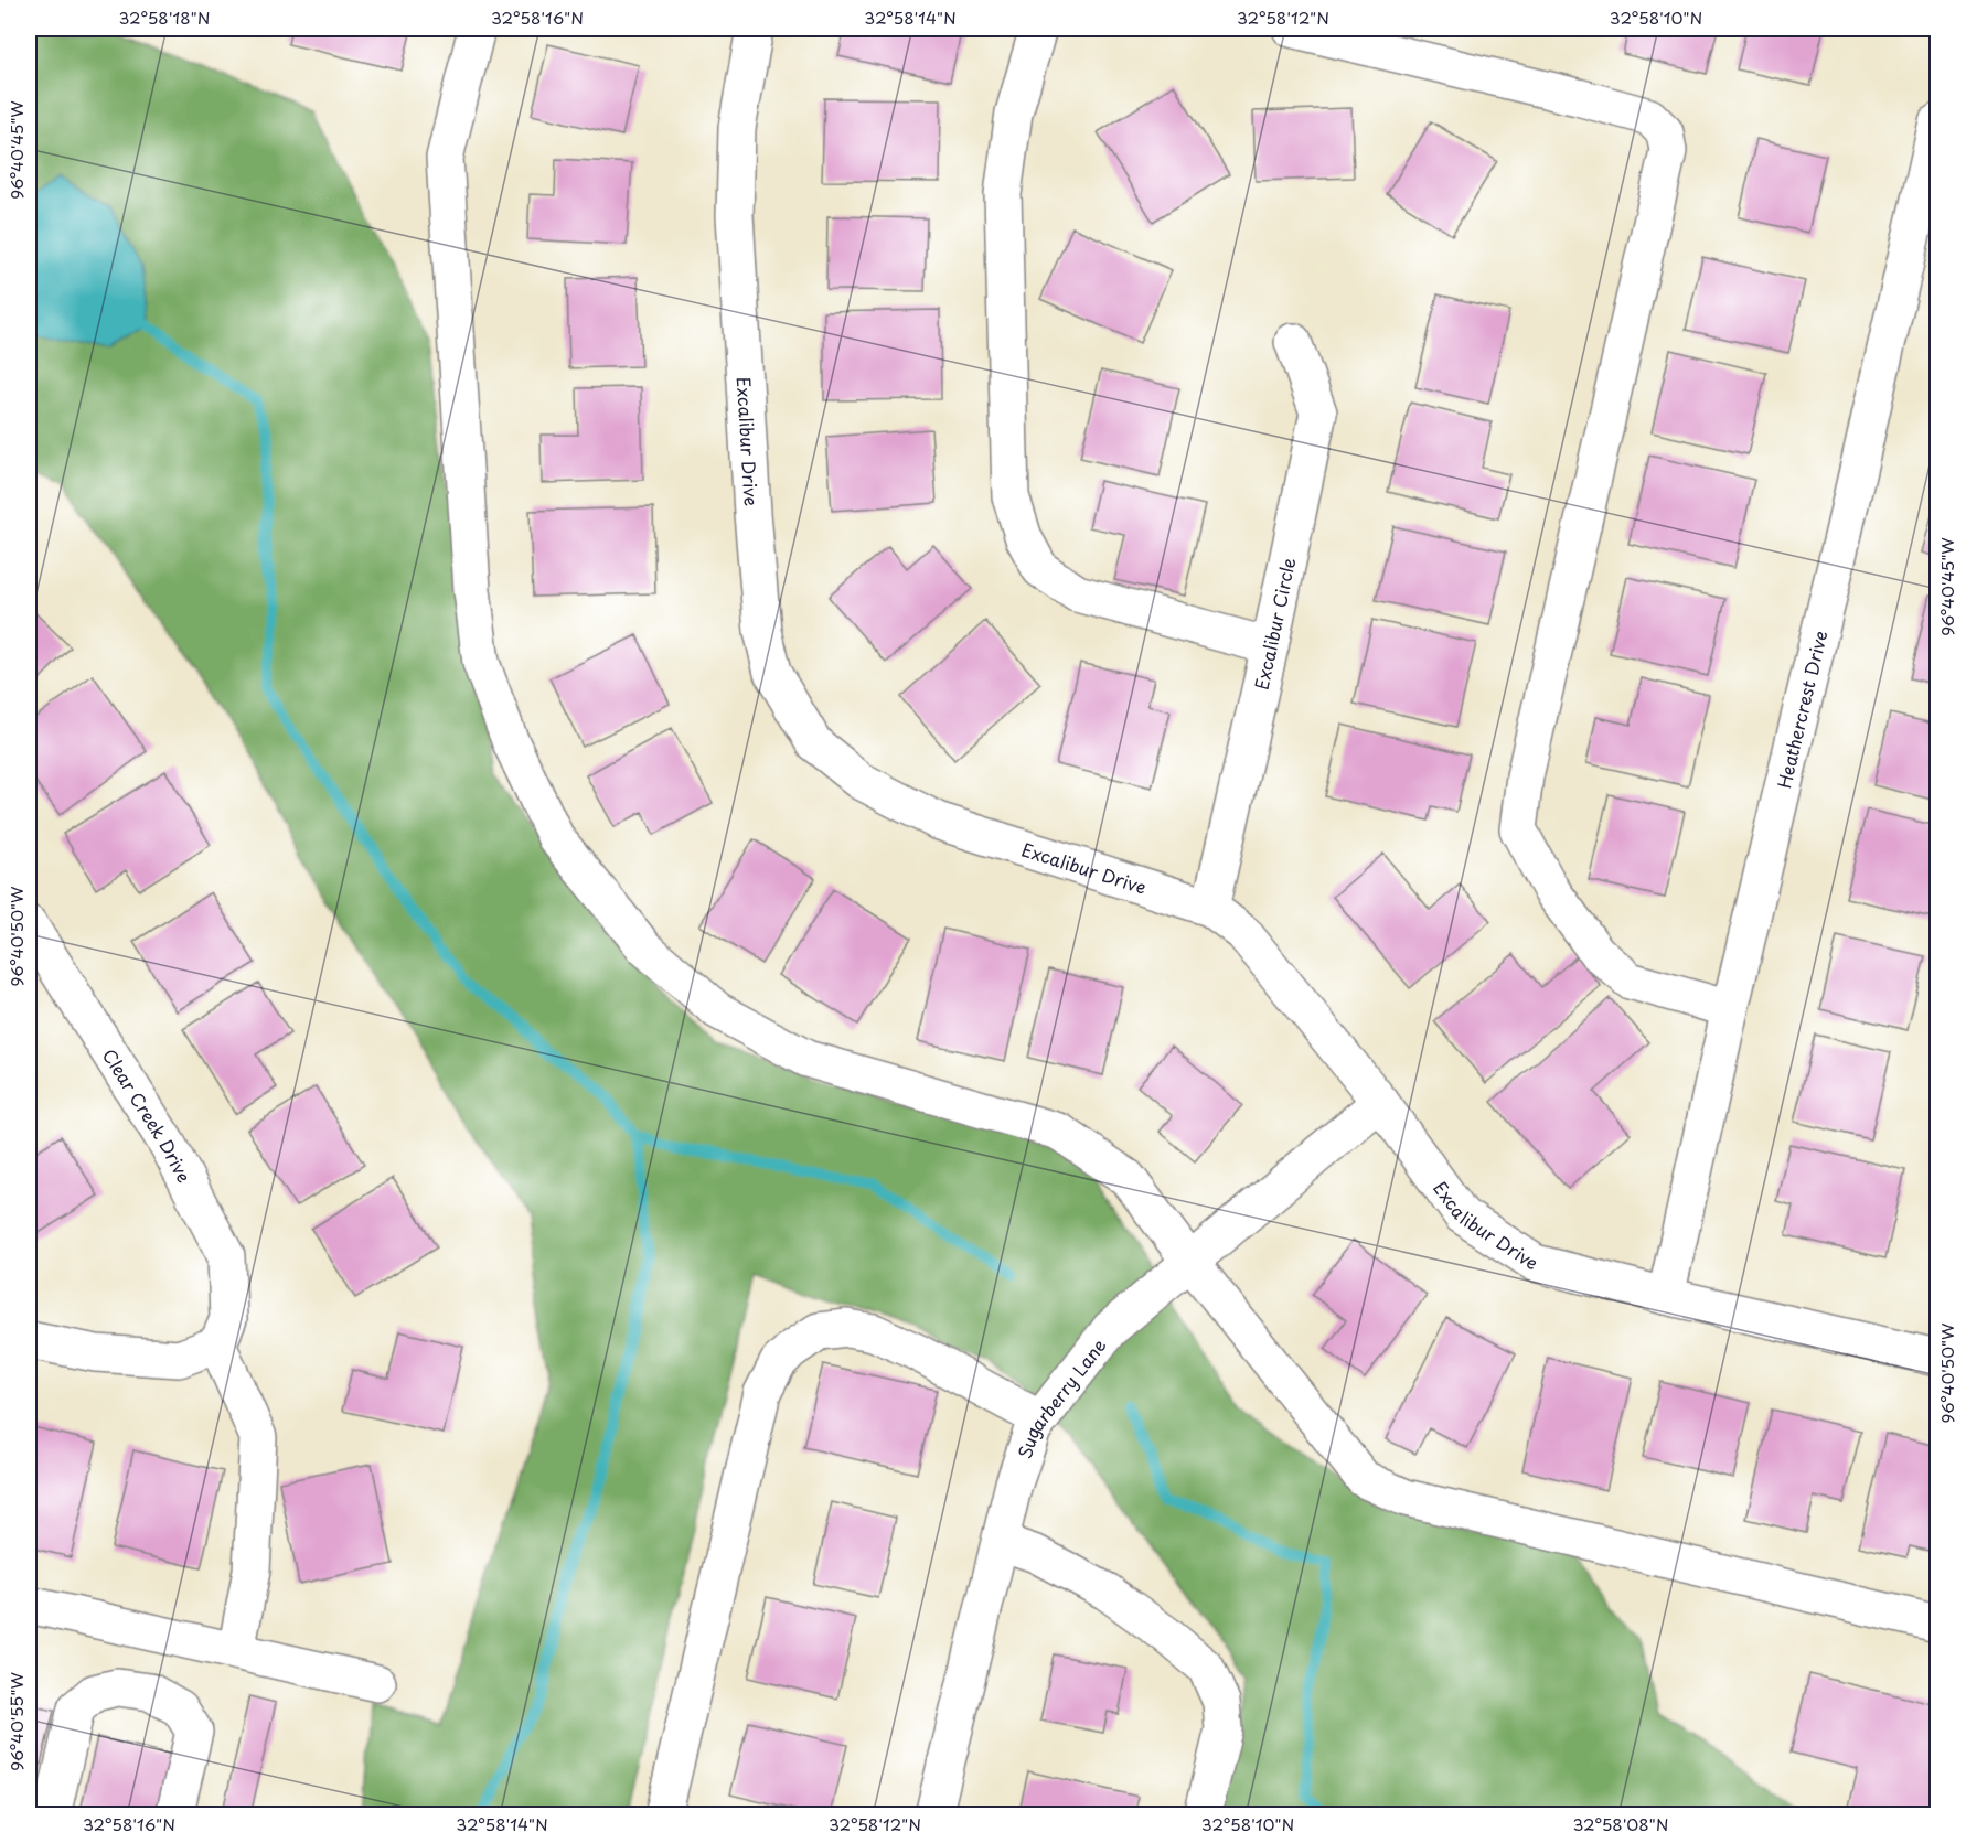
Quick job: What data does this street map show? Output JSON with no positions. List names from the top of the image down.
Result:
{
  "streets": {
    "street": [
      "Excalibur Drive",
      "Excalibur Circle",
      "Heathercrest Drive",
      "Clear Creek Drive",
      "Sugarberry Lane"
    ]
  },
  "crossings": [
    ["Excalibur Drive", "Excalibur Circle"],
    ["Excalibur Drive", "Heathercrest Drive"],
    ["Excalibur Drive", "Sugarberry Lane"]
  ],
  "coordinates": [
    "32°58'18\"N",
    "32°58'16\"N",
    "32°58'14\"N",
    "32°58'12\"N",
    "32°58'10\"N",
    "96°40'45\"W",
    "96°40'50\"W",
    "96°40'55\"W",
    "32°58'08\"N"
  ]
}
